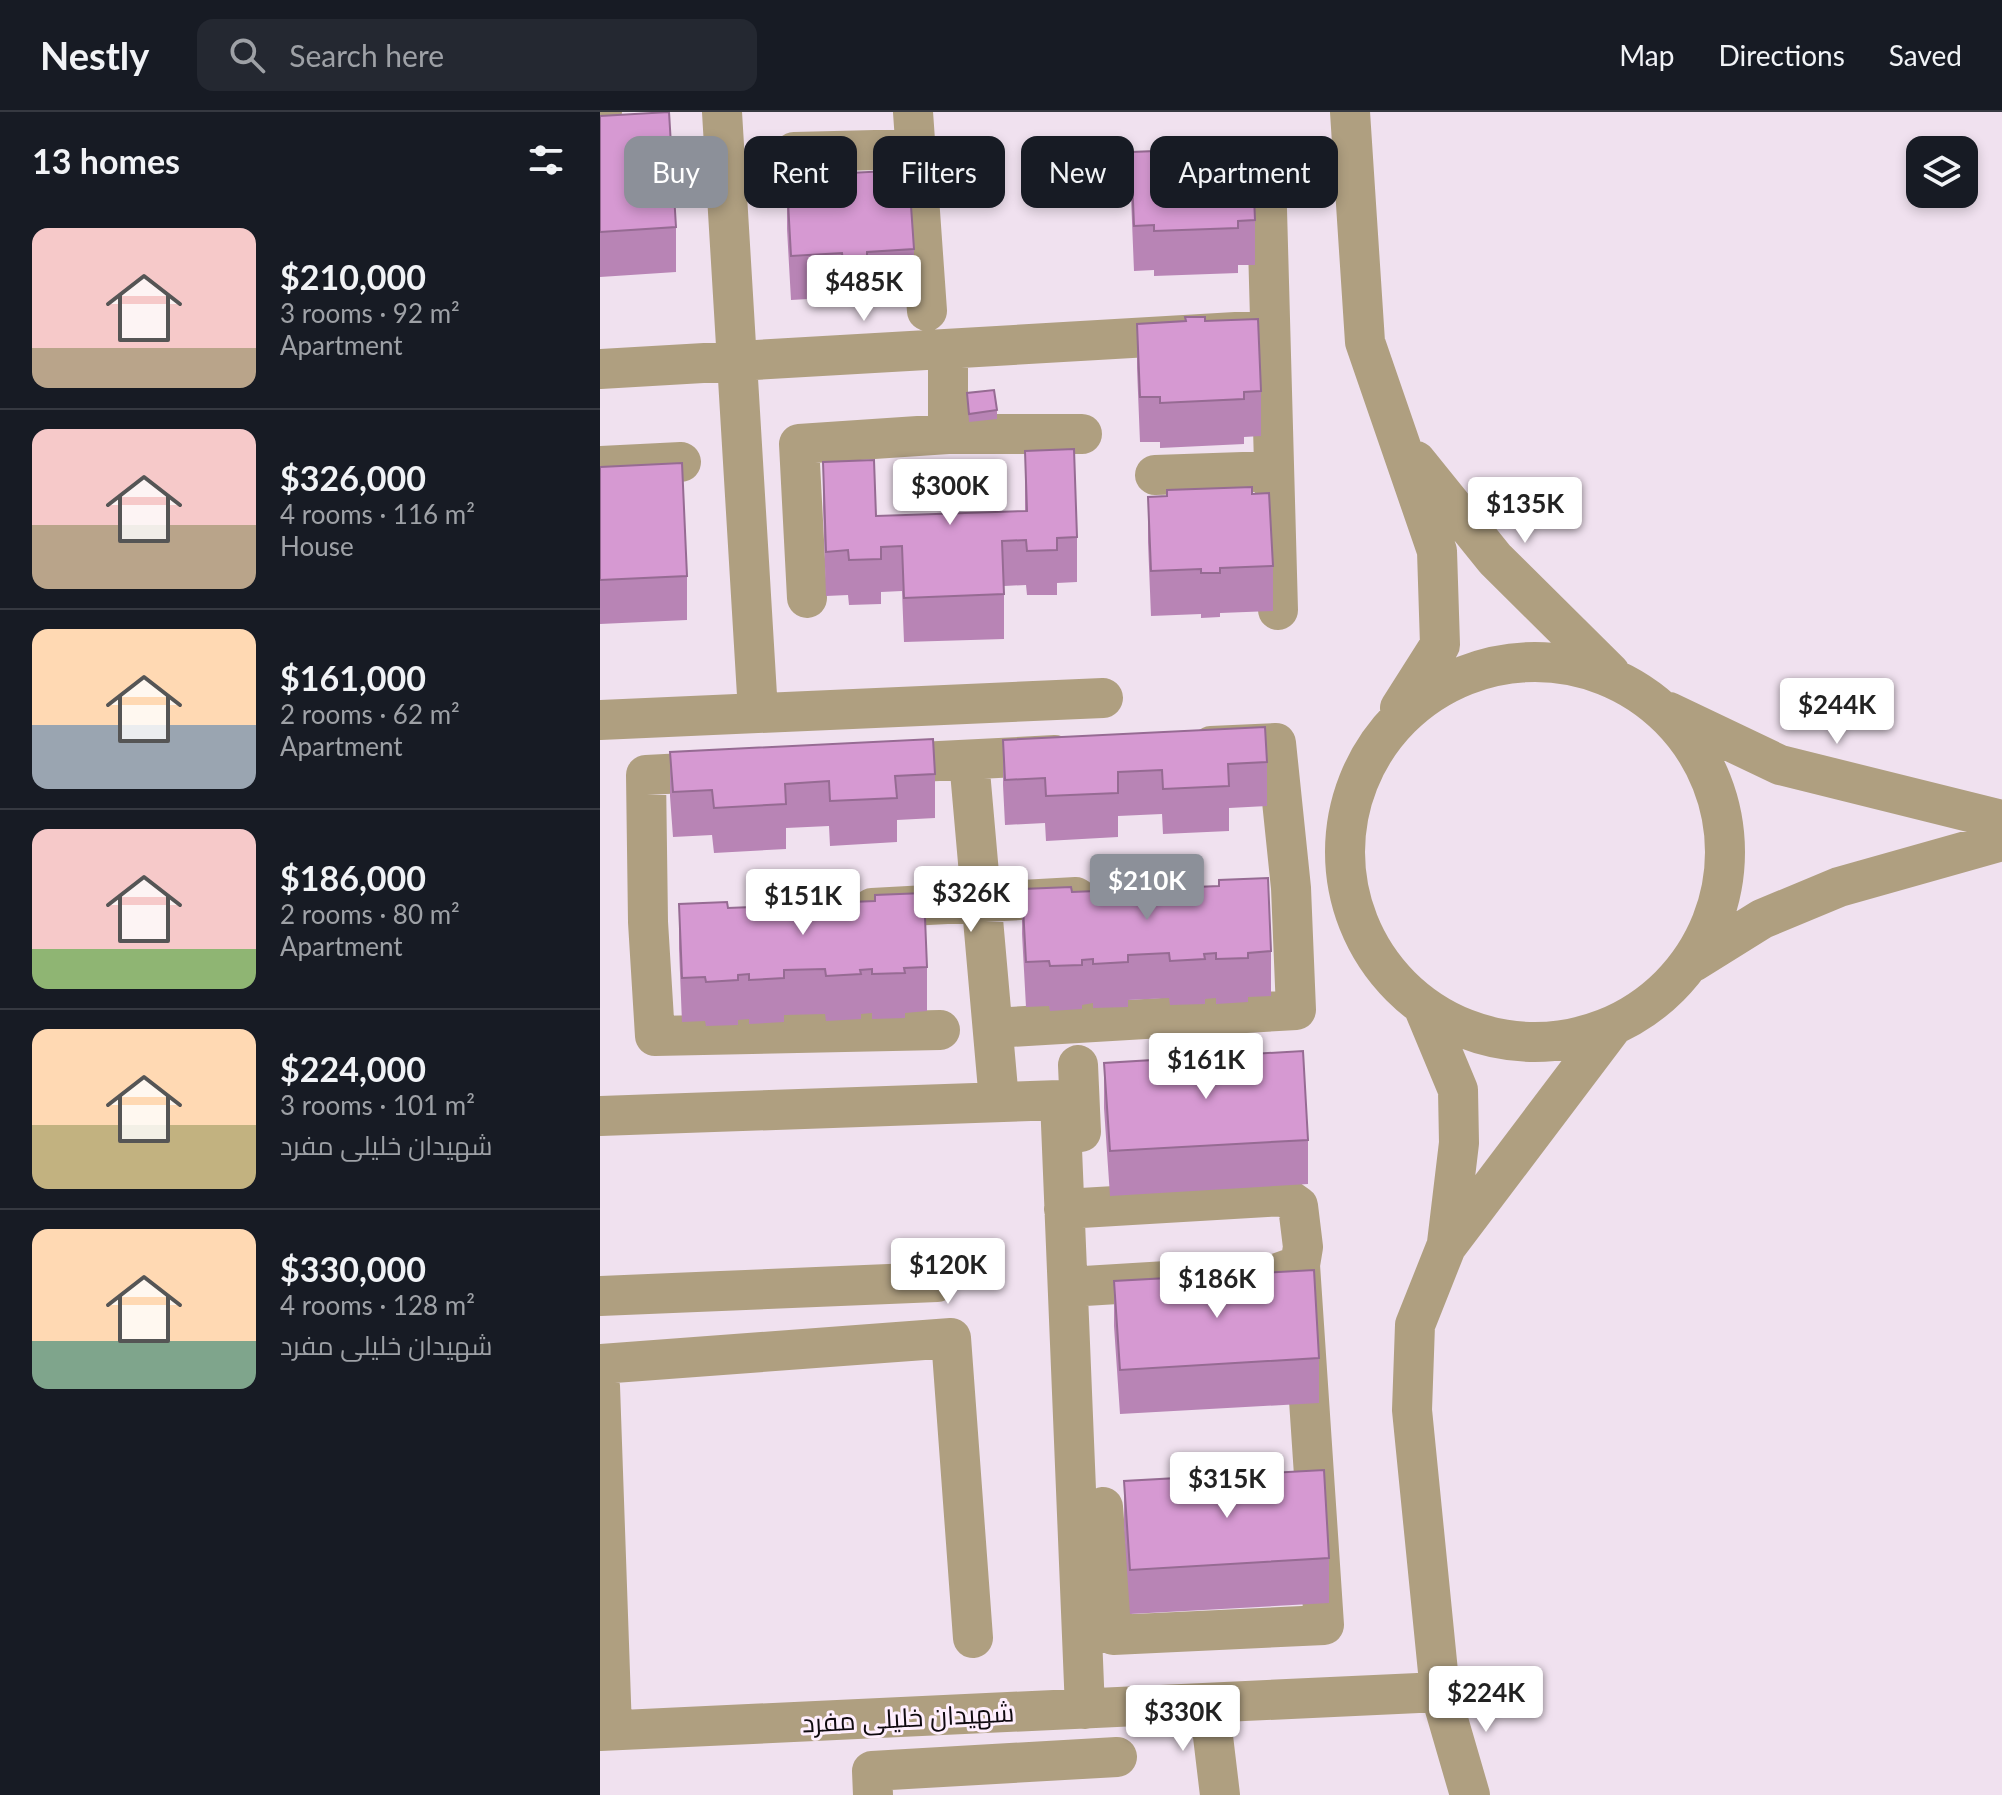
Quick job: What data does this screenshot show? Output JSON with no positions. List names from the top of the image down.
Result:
{
  "streets": {
    "street": ["شهیدان خلیلی مفرد"]
  },
  "page": {
    "header": "Nestly",
    "search": "Search here",
    "nav": ["Map", "Directions", "Saved"],
    "heading": "13 homes",
    "chip": [
      "Buy",
      "Rent",
      "Filters",
      "New",
      "Apartment"
    ],
    "list": [
      {
        "name": "$210,000",
        "note": "3 rooms · 92 m² · Apartment"
      },
      {
        "name": "$326,000",
        "note": "4 rooms · 116 m² · House"
      },
      {
        "name": "$161,000",
        "note": "2 rooms · 62 m² · Apartment"
      },
      {
        "name": "$186,000",
        "note": "2 rooms · 80 m² · Apartment"
      },
      {
        "name": "$224,000",
        "note": "3 rooms · 101 m² · شهیدان خلیلی مفرد"
      },
      {
        "name": "$330,000",
        "note": "4 rooms · 128 m² · شهیدان خلیلی مفرد"
      }
    ],
    "price": [
      "$485K",
      "$300K",
      "$135K",
      "$244K",
      "$210K",
      "$326K",
      "$151K",
      "$161K",
      "$120K",
      "$186K",
      "$315K",
      "$224K",
      "$330K"
    ]
  }
}
